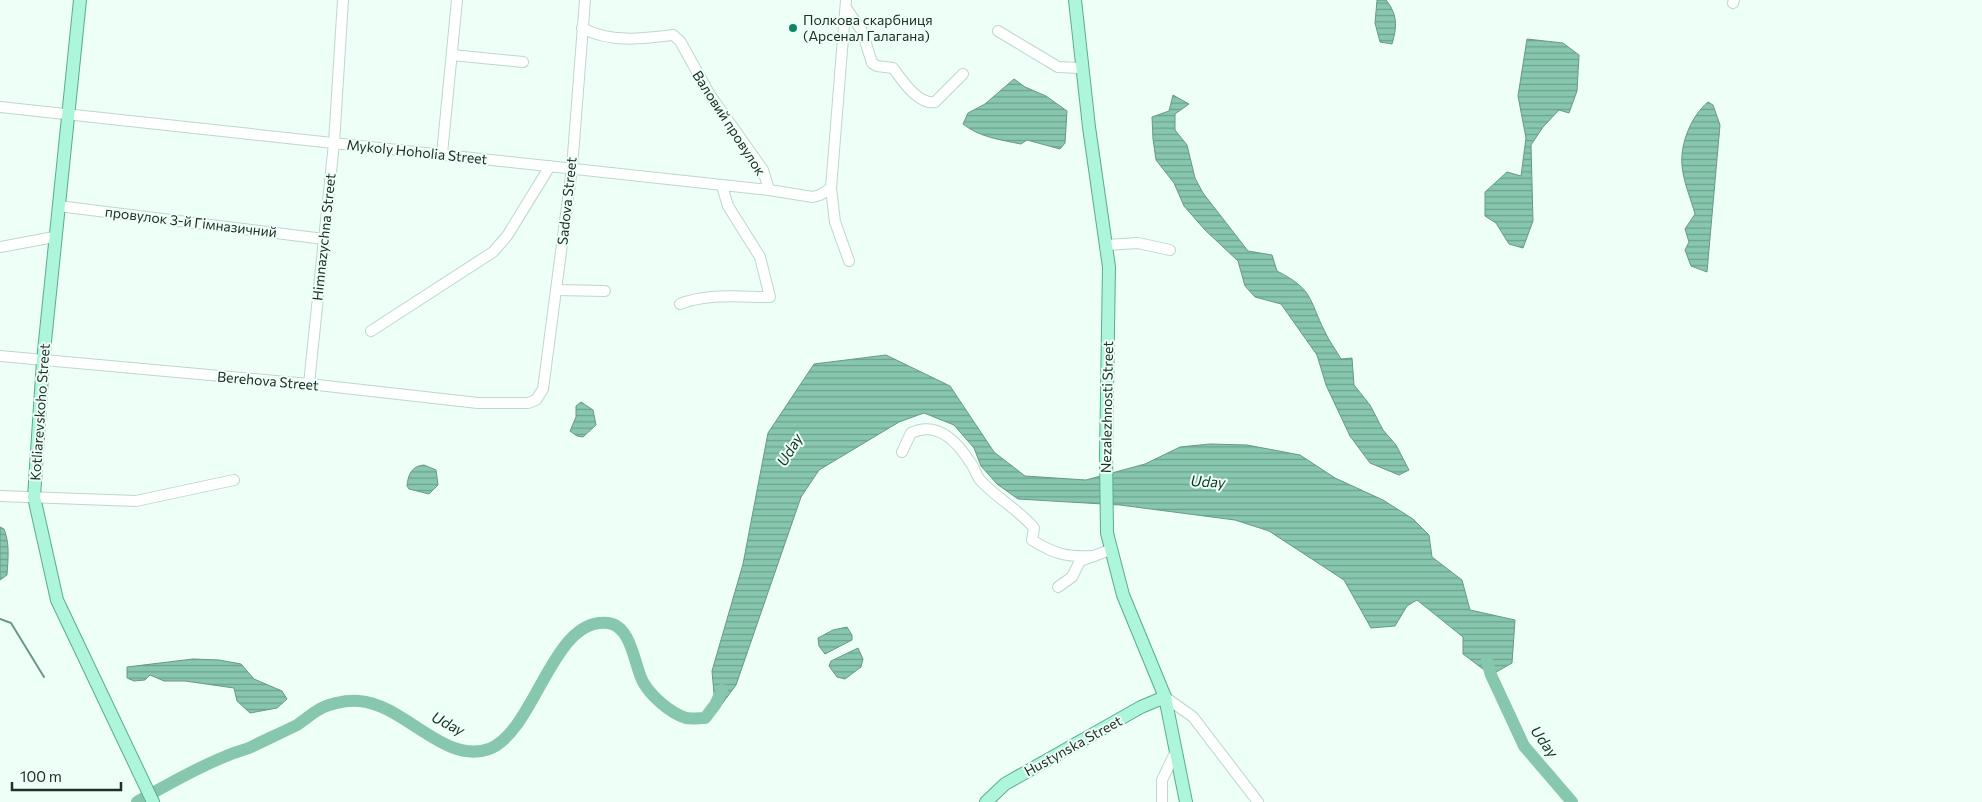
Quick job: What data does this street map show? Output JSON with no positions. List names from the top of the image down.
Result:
{
  "streets": {
    "main road": ["Nezalezhnosti Street", "Kotliarevskoho Street", "Hustynska Street"],
    "street": [
      "Валовий провулок",
      "Mykoly Hoholia Street",
      "Sadova Street",
      "провулок 3-й Гімназичний",
      "Himnazychna Street",
      "Berehova Street"
    ]
  },
  "crossings": [
    ["Валовий провулок", "Mykoly Hoholia Street"],
    ["Валовий провулок", "Sadova Street"],
    ["Mykoly Hoholia Street", "Sadova Street"],
    ["Mykoly Hoholia Street", "Himnazychna Street"],
    ["Mykoly Hoholia Street", "Kotliarevskoho Street"],
    ["Sadova Street", "Berehova Street"],
    ["провулок 3-й Гімназичний", "Himnazychna Street"],
    ["провулок 3-й Гімназичний", "Kotliarevskoho Street"],
    ["Himnazychna Street", "Berehova Street"],
    ["Berehova Street", "Kotliarevskoho Street"],
    ["Nezalezhnosti Street", "Hustynska Street"]
  ],
  "water": ["Uday"],
  "places": ["Полкова скарбниця (Арсенал Галагана)"],
  "scale_bar": "100 m"
}
